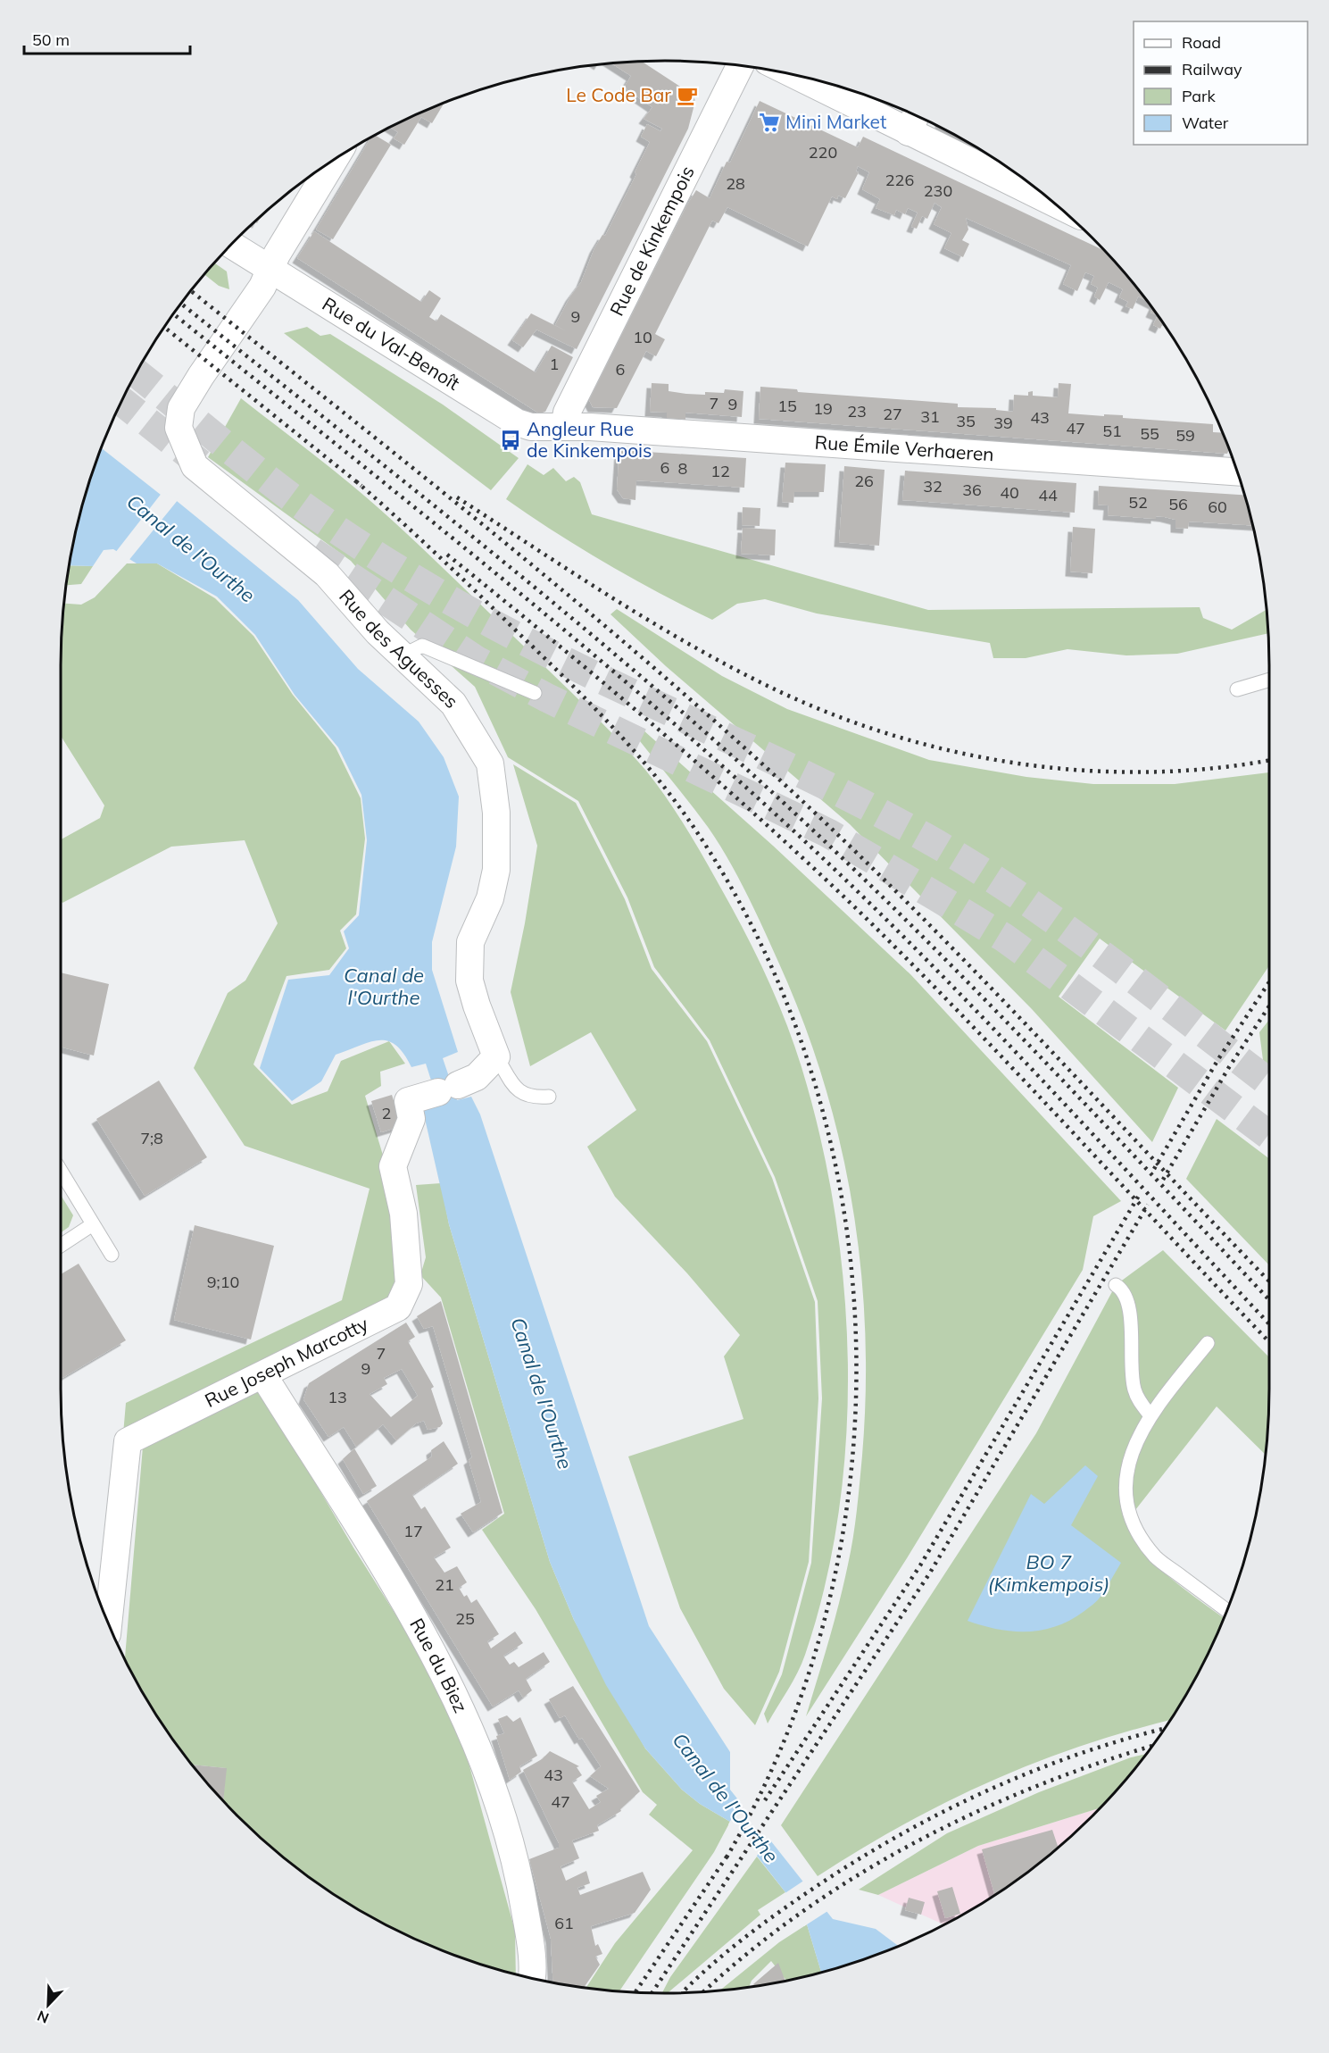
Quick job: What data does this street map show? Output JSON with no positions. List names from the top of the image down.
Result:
{
  "streets": {
    "street": [
      "Rue de Kinkempois",
      "Rue du Val-Benoît",
      "Rue Émile Verhaeren",
      "Rue des Aguesses",
      "Rue Joseph Marcotty",
      "Rue du Biez"
    ]
  },
  "crossings": [
    ["Rue de Kinkempois", "Rue du Val-Benoît"],
    ["Rue de Kinkempois", "Rue Émile Verhaeren"],
    ["Rue du Val-Benoît", "Rue Émile Verhaeren"],
    ["Rue du Val-Benoît", "Rue des Aguesses"],
    ["Rue des Aguesses", "Rue Joseph Marcotty"],
    ["Rue Joseph Marcotty", "Rue du Biez"]
  ],
  "water": ["Canal de l'Ourthe", "BO 7 (Kimkempois)"],
  "places": {
    "cafe": ["Le Code Bar"],
    "supermarket": ["Mini Market"],
    "bus stop": ["Angleur Rue de Kinkempois"]
  },
  "house_numbers": [
    "220",
    "226",
    "28",
    "230",
    "9",
    "10",
    "1",
    "6",
    "7",
    "9",
    "15",
    "19",
    "23",
    "27",
    "31",
    "43",
    "35",
    "39",
    "47",
    "51",
    "55",
    "59",
    "6",
    "8",
    "12",
    "26",
    "32",
    "36",
    "40",
    "44",
    "52",
    "56",
    "60",
    "2",
    "7;8",
    "9;10",
    "7",
    "9",
    "13",
    "17",
    "21",
    "25",
    "43",
    "47",
    "61"
  ],
  "legend": [
    "Road",
    "Railway",
    "Park",
    "Water"
  ],
  "scale_bar": "50 m",
  "north": "bottom left"
}
